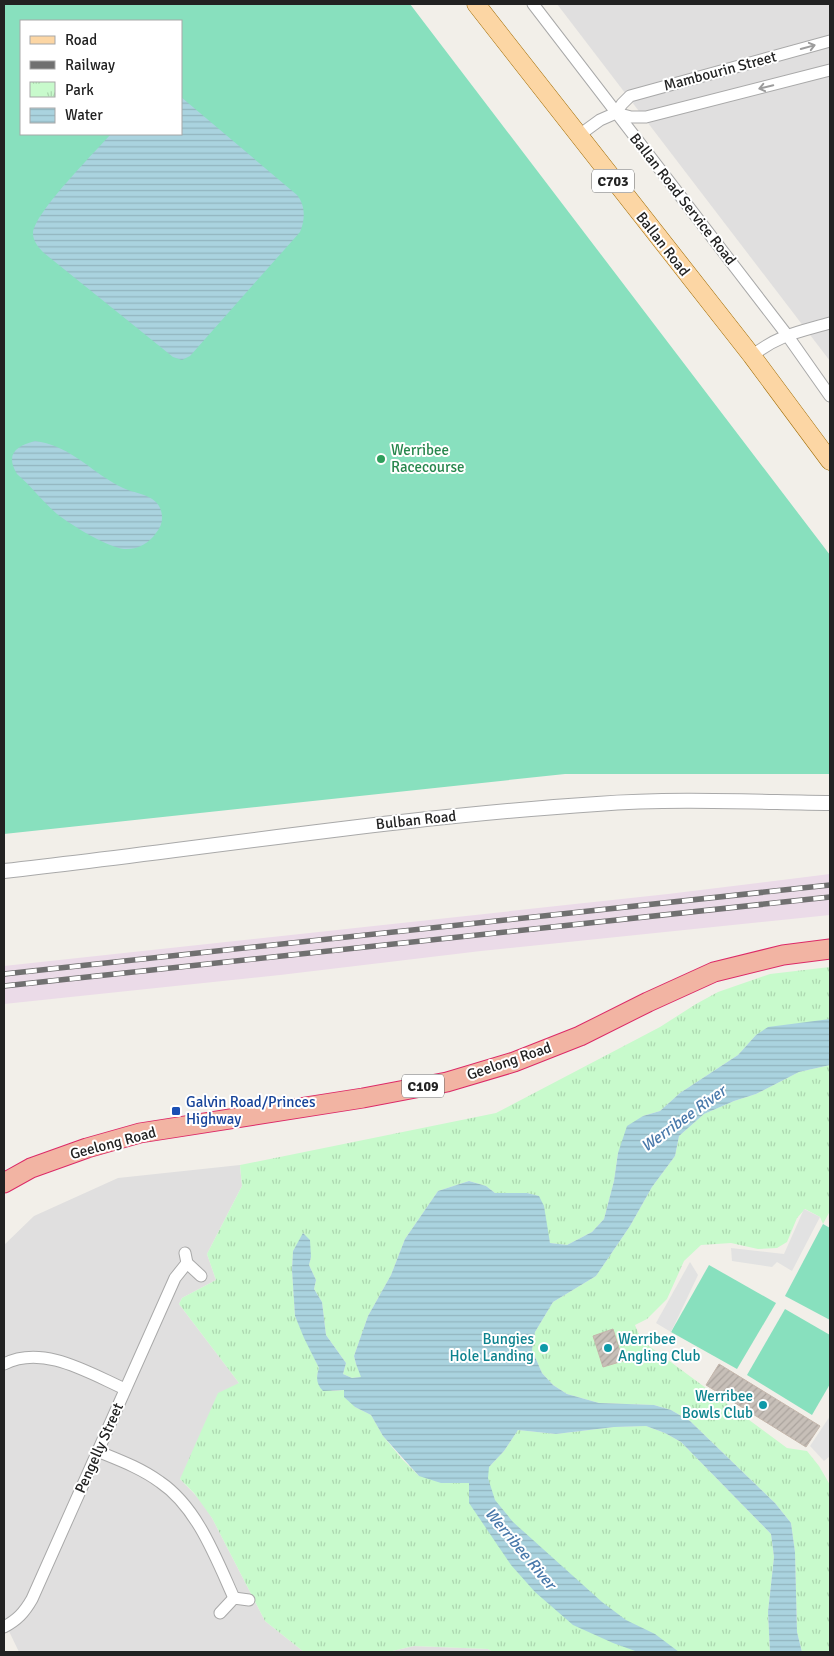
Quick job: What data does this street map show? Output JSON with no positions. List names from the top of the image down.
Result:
{
  "streets": {
    "highway": ["Geelong Road", "C109"],
    "main road": ["C703", "Ballan Road"],
    "street": [
      "Mambourin Street",
      "Ballan Road Service Road",
      "Bulban Road",
      "Pengelly Street"
    ]
  },
  "crossings": [
    ["Mambourin Street", "Ballan Road Service Road"],
    ["Mambourin Street", "Ballan Road"]
  ],
  "water": ["Werribee River"],
  "places": {
    "other": [
      "Werribee Racecourse",
      "Bungies Hole Landing",
      "Werribee Angling Club",
      "Werribee Bowls Club"
    ],
    "transit": ["Galvin Road/Princes Highway"]
  },
  "legend": [
    "Road",
    "Railway",
    "Park",
    "Water"
  ]
}
